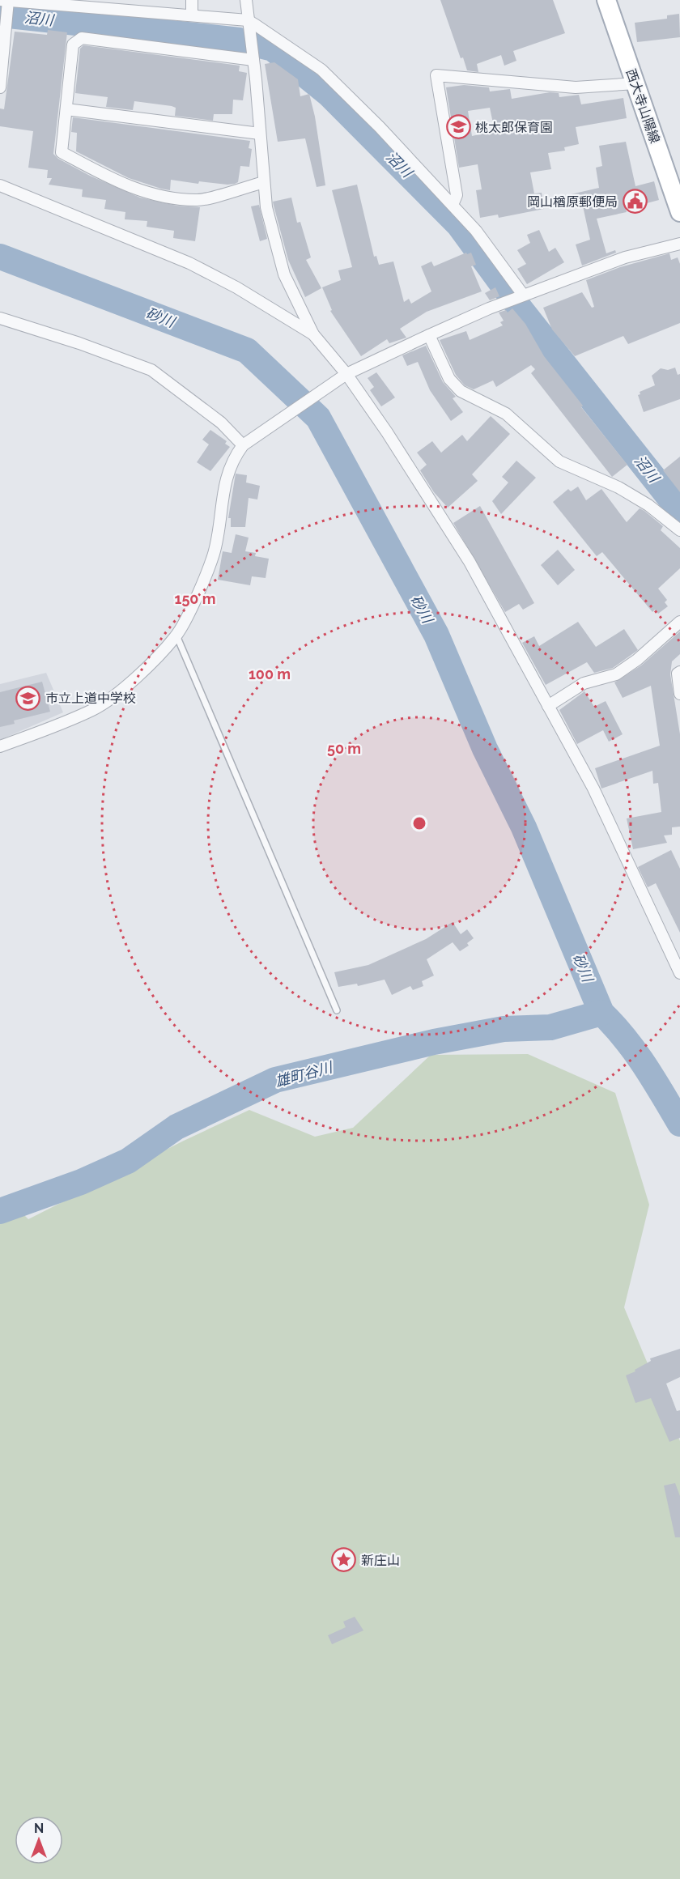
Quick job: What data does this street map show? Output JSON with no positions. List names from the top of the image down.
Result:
{
  "streets": {
    "main road": ["西大寺山陽線"]
  },
  "water": ["沼川", "砂川", "雄町谷川"],
  "places": {
    "school or university": ["桃太郎保育園", "市立上道中学校"],
    "public building": ["岡山楢原郵便局"],
    "place": ["新庄山"]
  },
  "north": "top",
  "rings": ["150 m", "100 m", "50 m"]
}
